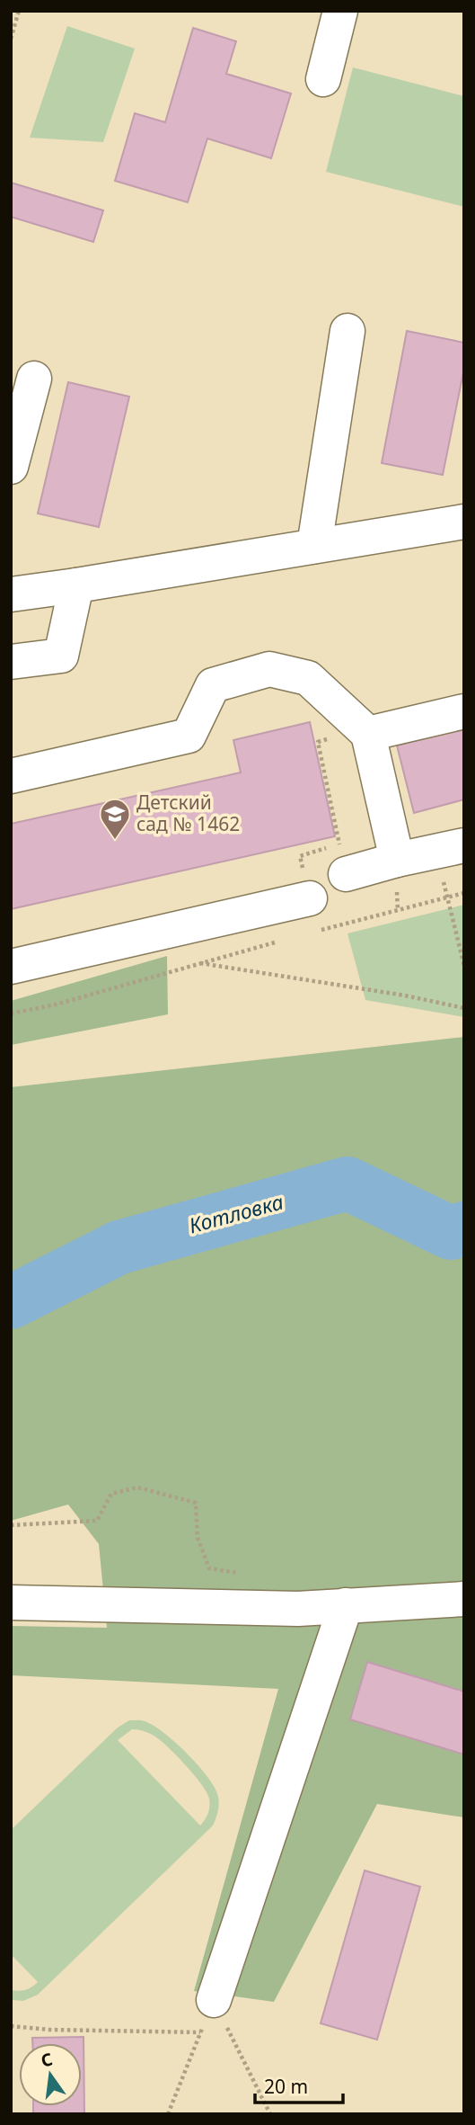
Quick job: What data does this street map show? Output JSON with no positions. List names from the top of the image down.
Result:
{
  "water": ["Котловка"],
  "places": {
    "school or university": ["Детский сад № 1462"]
  },
  "scale_bar": "20 m",
  "north": "top"
}
